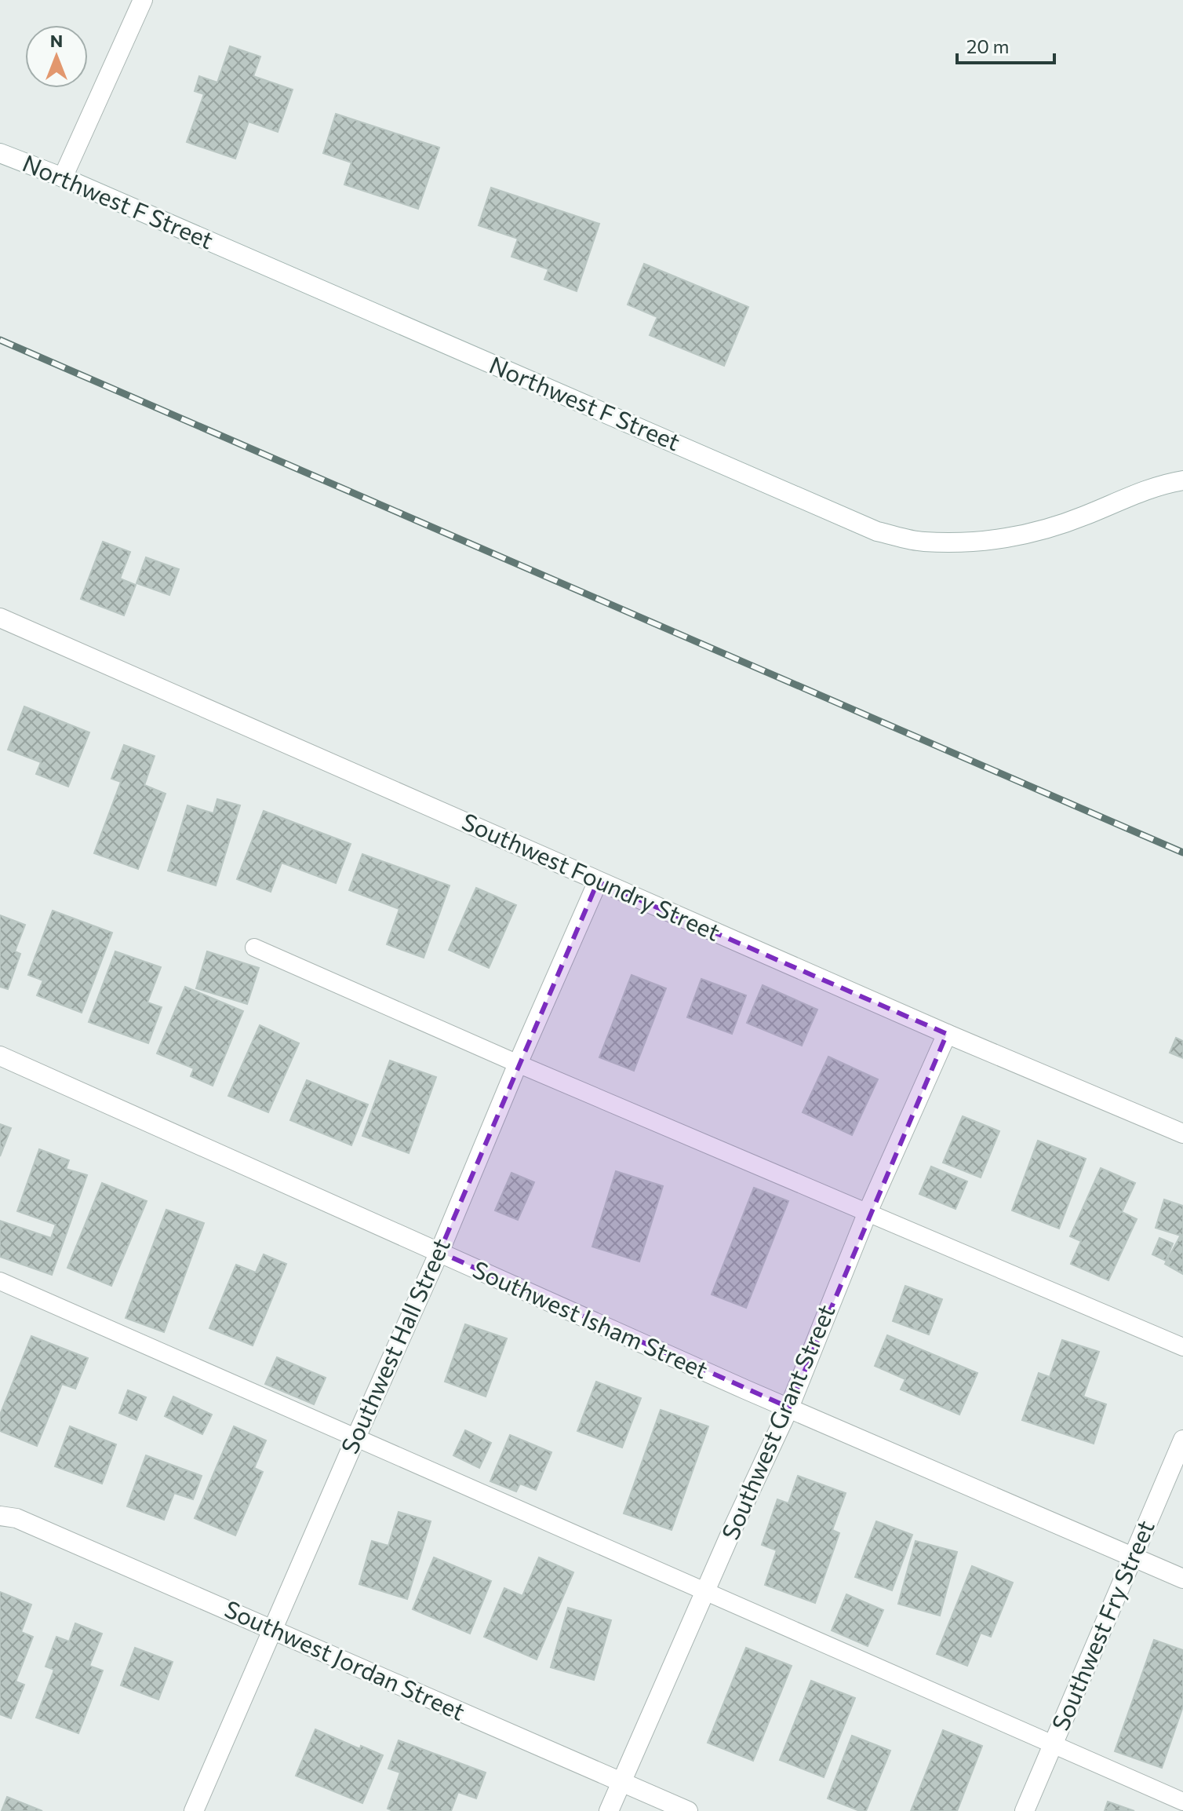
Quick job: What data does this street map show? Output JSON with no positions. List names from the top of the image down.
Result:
{
  "streets": {
    "street": [
      "Northwest F Street",
      "Southwest Foundry Street",
      "Southwest Isham Street",
      "Southwest Hall Street",
      "Southwest Grant Street",
      "Southwest Fry Street",
      "Southwest Jordan Street"
    ]
  },
  "crossings": [
    ["Southwest Foundry Street", "Southwest Hall Street"],
    ["Southwest Foundry Street", "Southwest Grant Street"],
    ["Southwest Isham Street", "Southwest Hall Street"],
    ["Southwest Isham Street", "Southwest Grant Street"],
    ["Southwest Isham Street", "Southwest Fry Street"],
    ["Southwest Hall Street", "Southwest Jordan Street"],
    ["Southwest Grant Street", "Southwest Jordan Street"]
  ],
  "scale_bar": "20 m",
  "north": "top"
}
